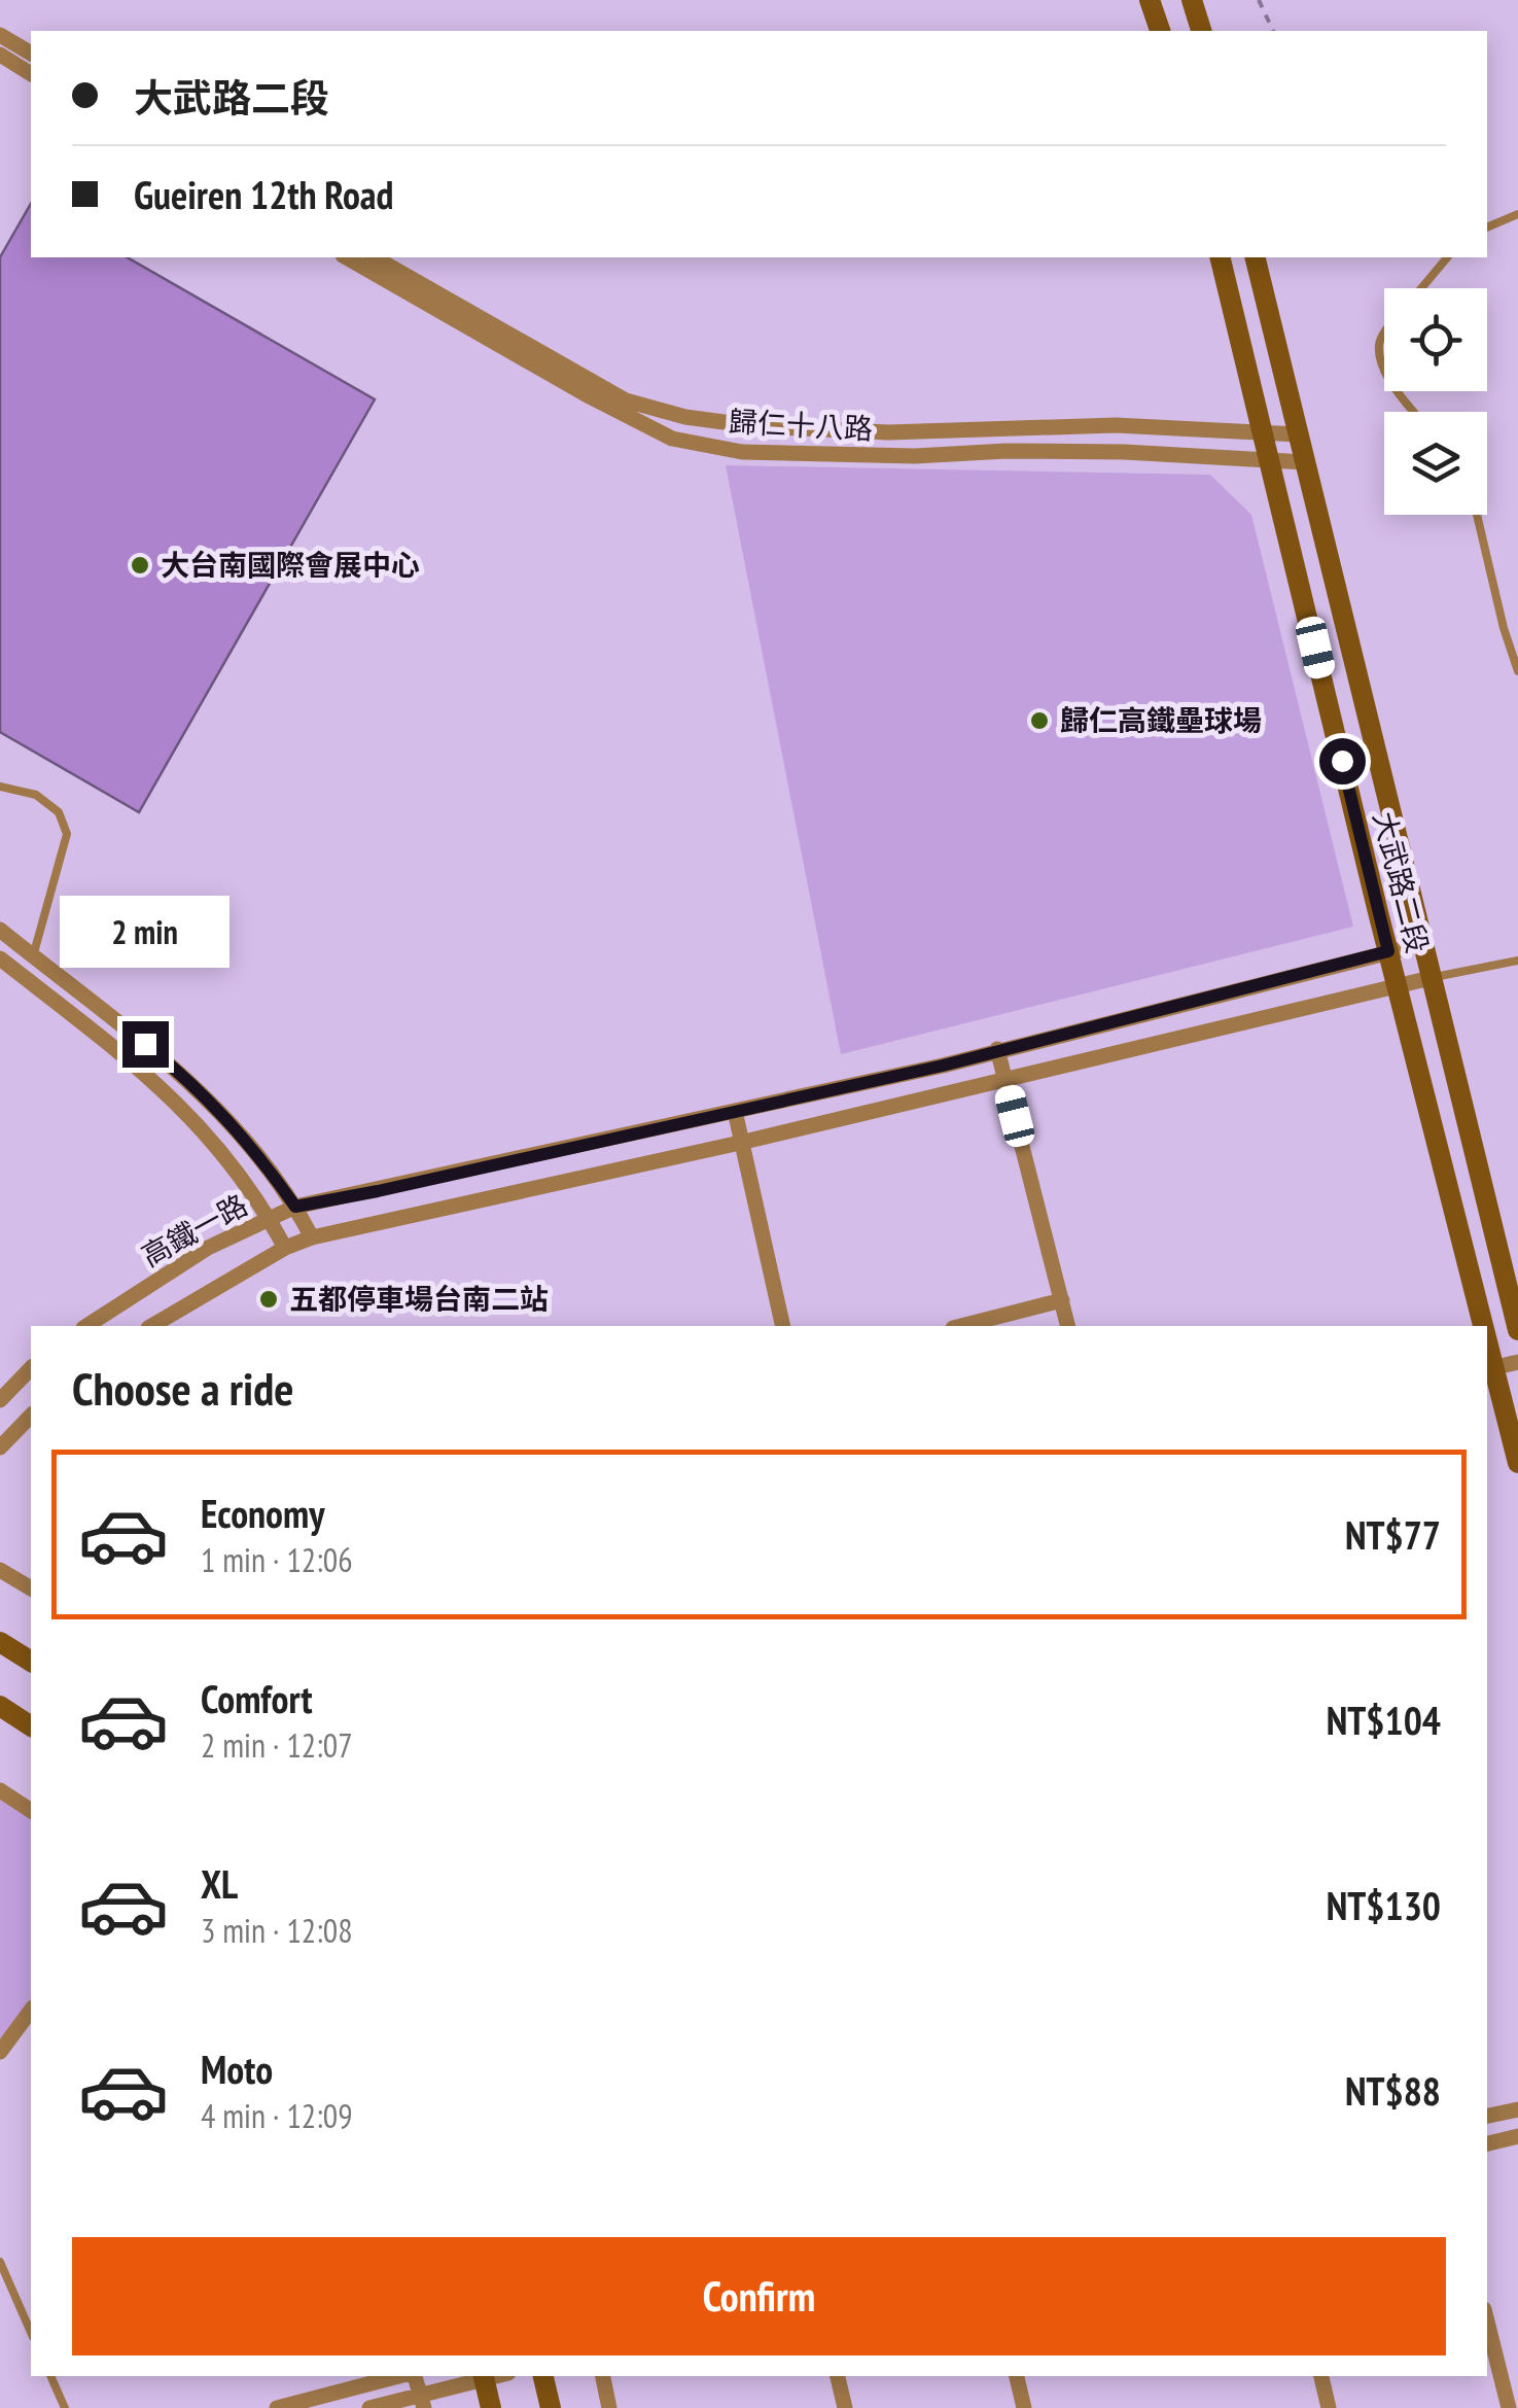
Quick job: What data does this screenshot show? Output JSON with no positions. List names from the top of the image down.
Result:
{
  "streets": {
    "street": ["歸仁十八路", "大武路二段", "高鐵一路"]
  },
  "crossings": [
    ["歸仁十八路", "大武路二段"],
    ["大武路二段", "高鐵一路"]
  ],
  "places": ["大台南國際會展中心", "歸仁高鐵壘球場", "五都停車場台南二站"],
  "page": {
    "banner": ["大武路二段", "Gueiren 12th Road"],
    "bubble": "2 min",
    "heading": "Choose a ride",
    "list": [
      {
        "name": "Economy",
        "note": "1 min · 12:06",
        "value": "NT$77"
      },
      {
        "name": "Comfort",
        "note": "2 min · 12:07",
        "value": "NT$104"
      },
      {
        "name": "XL",
        "note": "3 min · 12:08",
        "value": "NT$130"
      },
      {
        "name": "Moto",
        "note": "4 min · 12:09",
        "value": "NT$88"
      }
    ],
    "buttons": "Confirm"
  }
}
